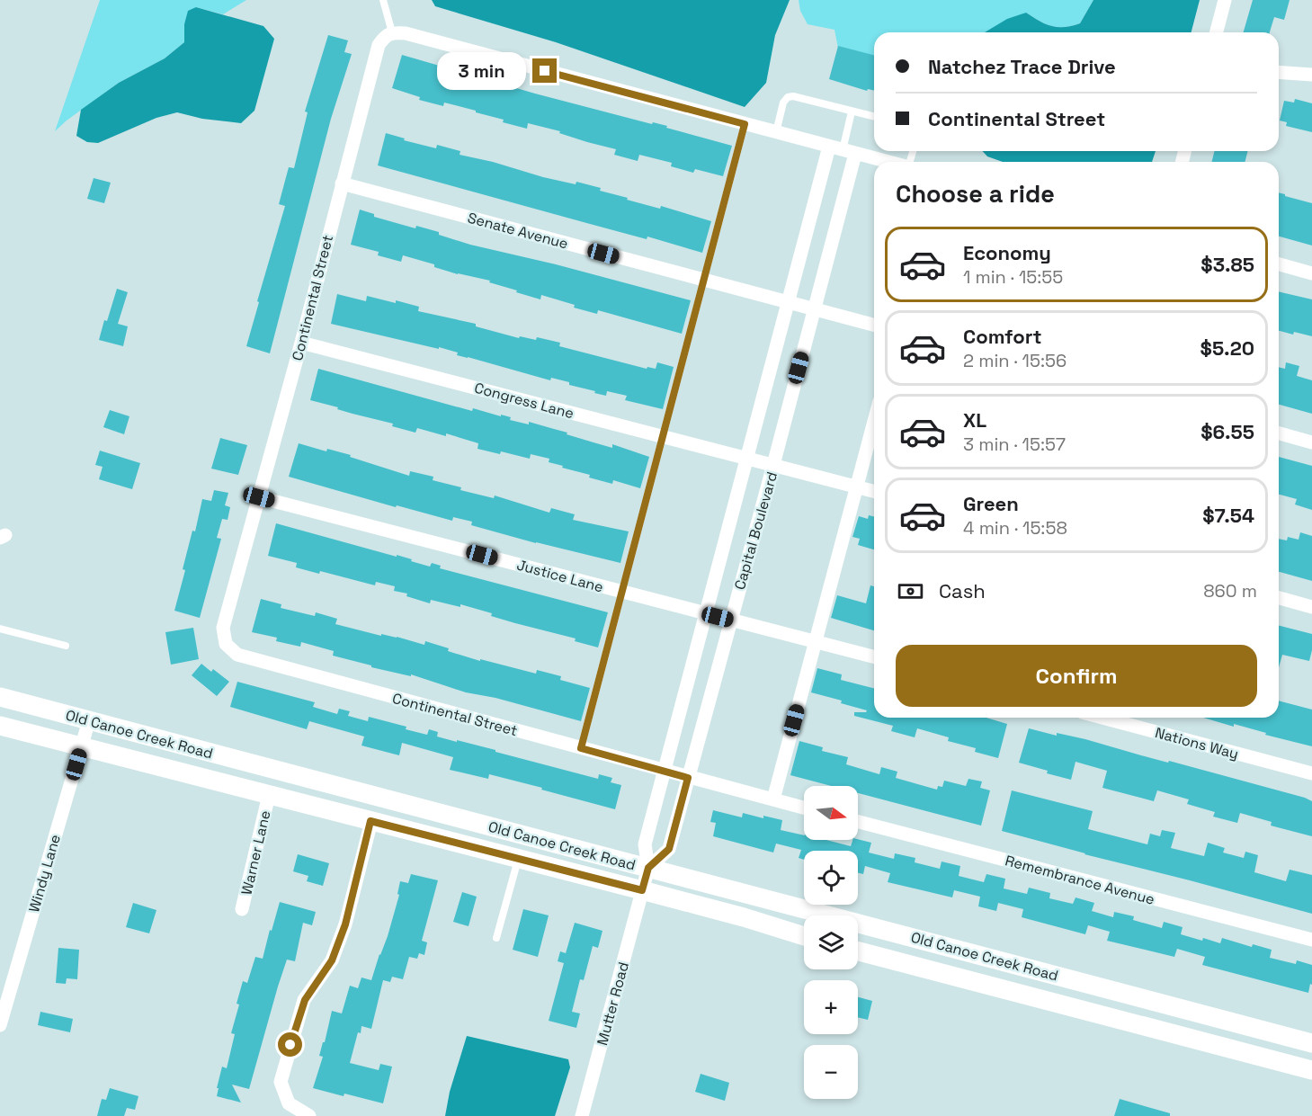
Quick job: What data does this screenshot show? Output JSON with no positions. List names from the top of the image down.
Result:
{
  "streets": {
    "main road": ["Old Canoe Creek Road"],
    "street": [
      "Senate Avenue",
      "Continental Street",
      "Congress Lane",
      "Capital Boulevard",
      "Justice Lane",
      "Nations Way",
      "Warner Lane",
      "Windy Lane",
      "Remembrance Avenue",
      "Mutter Road"
    ]
  },
  "crossings": [
    ["Senate Avenue", "Continental Street"],
    ["Senate Avenue", "Capital Boulevard"],
    ["Continental Street", "Congress Lane"],
    ["Continental Street", "Capital Boulevard"],
    ["Continental Street", "Justice Lane"],
    ["Congress Lane", "Capital Boulevard"],
    ["Capital Boulevard", "Justice Lane"],
    ["Capital Boulevard", "Old Canoe Creek Road"],
    ["Capital Boulevard", "Mutter Road"],
    ["Old Canoe Creek Road", "Warner Lane"],
    ["Old Canoe Creek Road", "Windy Lane"],
    ["Old Canoe Creek Road", "Mutter Road"]
  ],
  "north": "right",
  "page": {
    "banner": ["Natchez Trace Drive", "Continental Street"],
    "bubble": "3 min",
    "heading": "Choose a ride",
    "list": [
      {
        "name": "Economy",
        "note": "1 min · 15:55",
        "value": "$3.85"
      },
      {
        "name": "Comfort",
        "note": "2 min · 15:56",
        "value": "$5.20"
      },
      {
        "name": "XL",
        "note": "3 min · 15:57",
        "value": "$6.55"
      },
      {
        "name": "Green",
        "note": "4 min · 15:58",
        "value": "$7.54"
      }
    ],
    "pay": ["Cash", "860 m"],
    "buttons": "Confirm",
    "map_buttons": ["+", "−"]
  }
}
